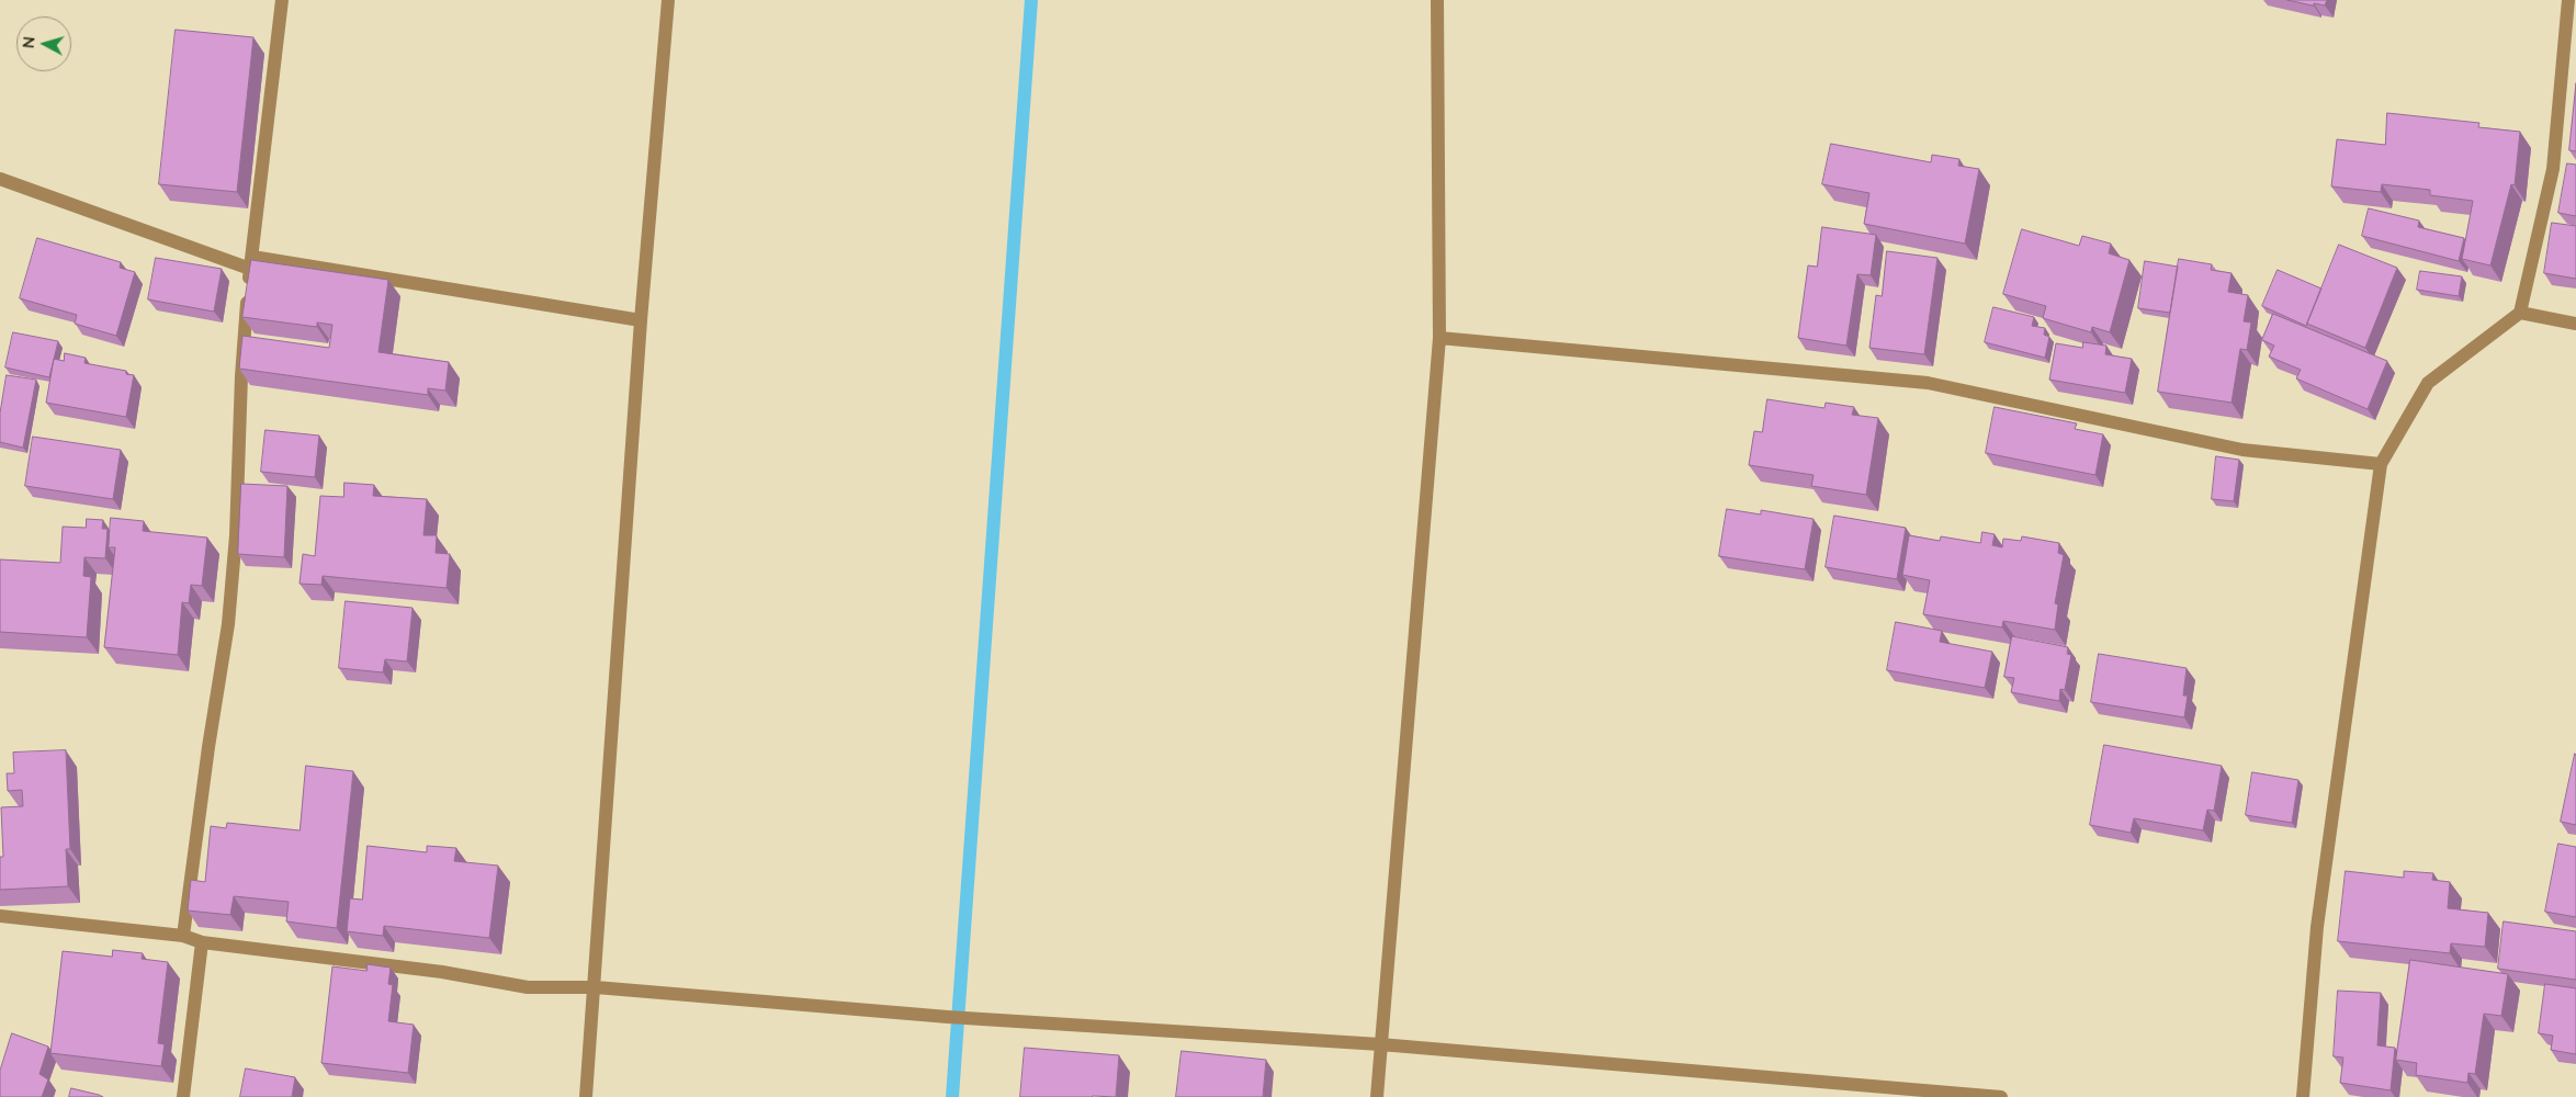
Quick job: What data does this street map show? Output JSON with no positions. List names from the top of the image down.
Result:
{
  "north": "left"
}
